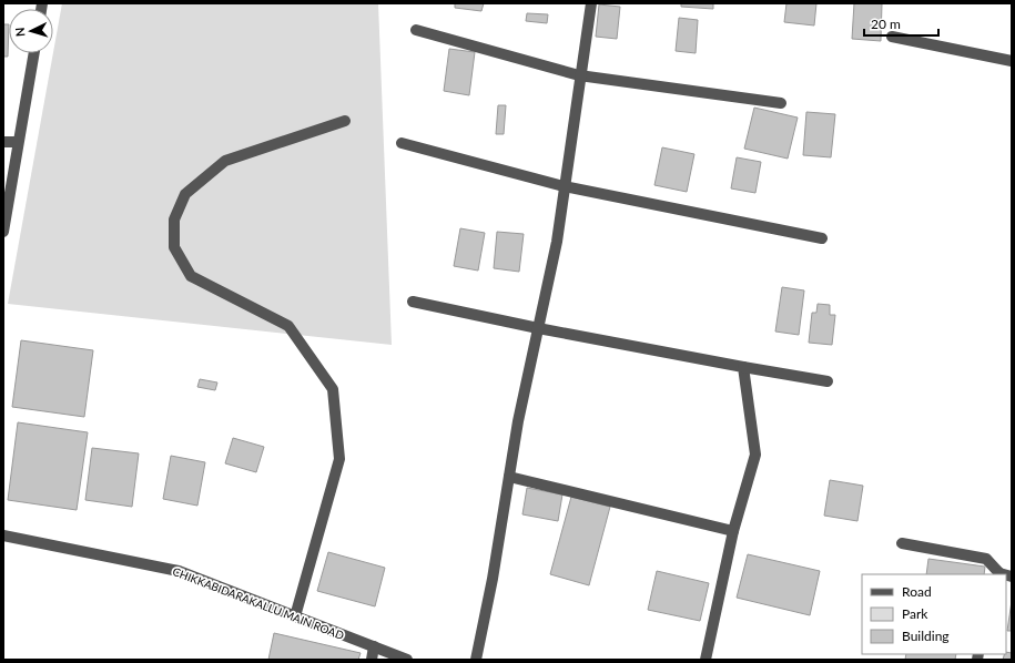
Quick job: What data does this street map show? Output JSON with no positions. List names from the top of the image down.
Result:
{
  "streets": {
    "street": ["CHIKKABIDARAKALLU MAIN ROAD"]
  },
  "legend": ["Road", "Park", "Building"],
  "scale_bar": "20 m",
  "north": "left"
}
